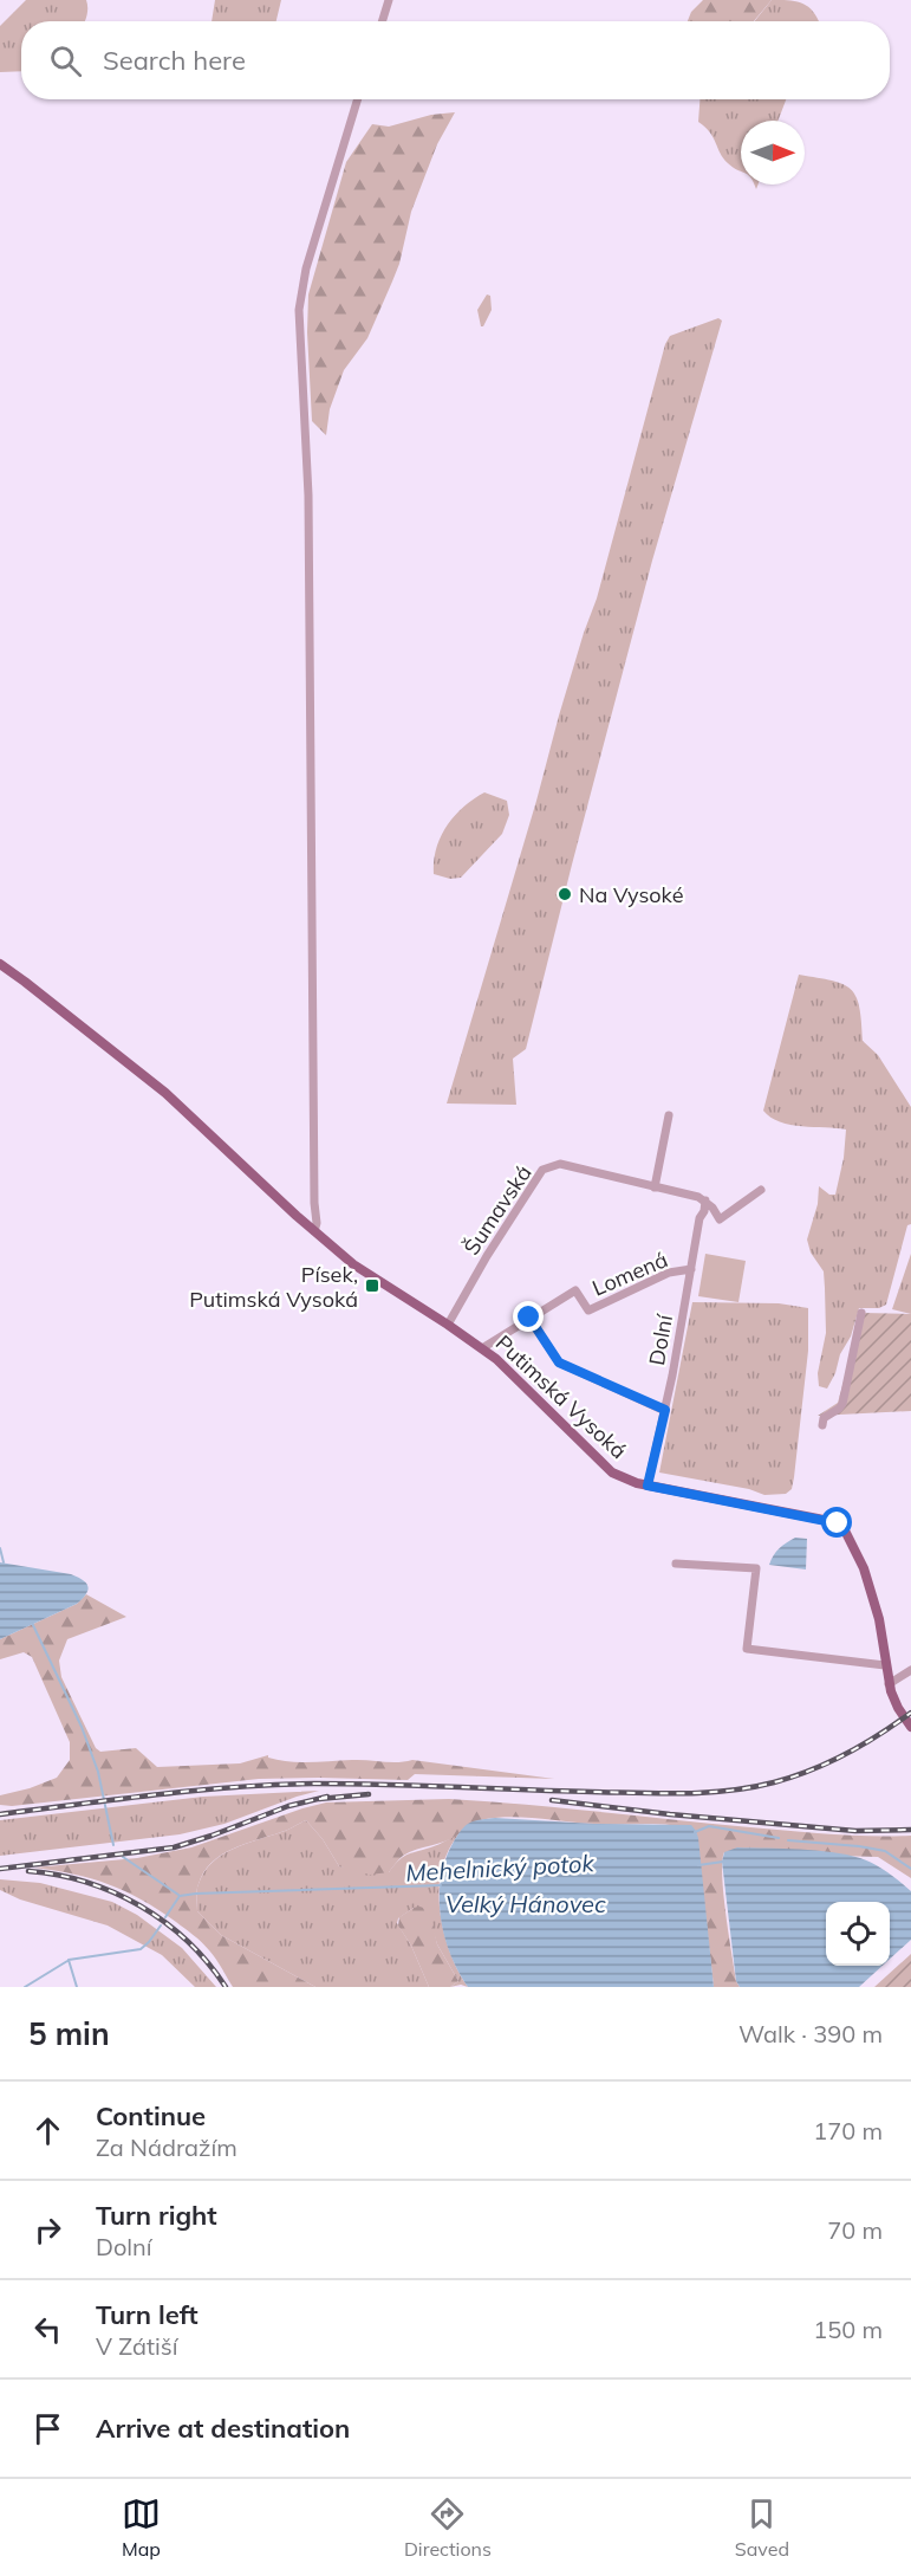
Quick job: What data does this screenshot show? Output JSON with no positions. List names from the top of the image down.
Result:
{
  "streets": {
    "main road": ["Putimská Vysoká"],
    "street": ["Šumavská", "Lomená", "Dolní"]
  },
  "crossings": [
    ["Šumavská", "Dolní"],
    ["Šumavská", "Putimská Vysoká"],
    ["Lomená", "Dolní"],
    ["Lomená", "Putimská Vysoká"],
    ["Dolní", "Putimská Vysoká"]
  ],
  "water": ["Mehelnický potok", "Velký Hánovec"],
  "places": {
    "other": ["Na Vysoké"],
    "transit": ["Písek, Putimská Vysoká"]
  },
  "north": "right",
  "page": {
    "search": "Search here",
    "heading": ["5 min", "Walk · 390 m"],
    "list": [
      ["Continue", "Za Nádražím", "170 m"],
      ["Turn right", "Dolní", "70 m"],
      ["Turn left", "V Zátiší", "150 m"],
      "Arrive at destination"
    ],
    "nav": ["Map", "Directions", "Saved"]
  }
}
